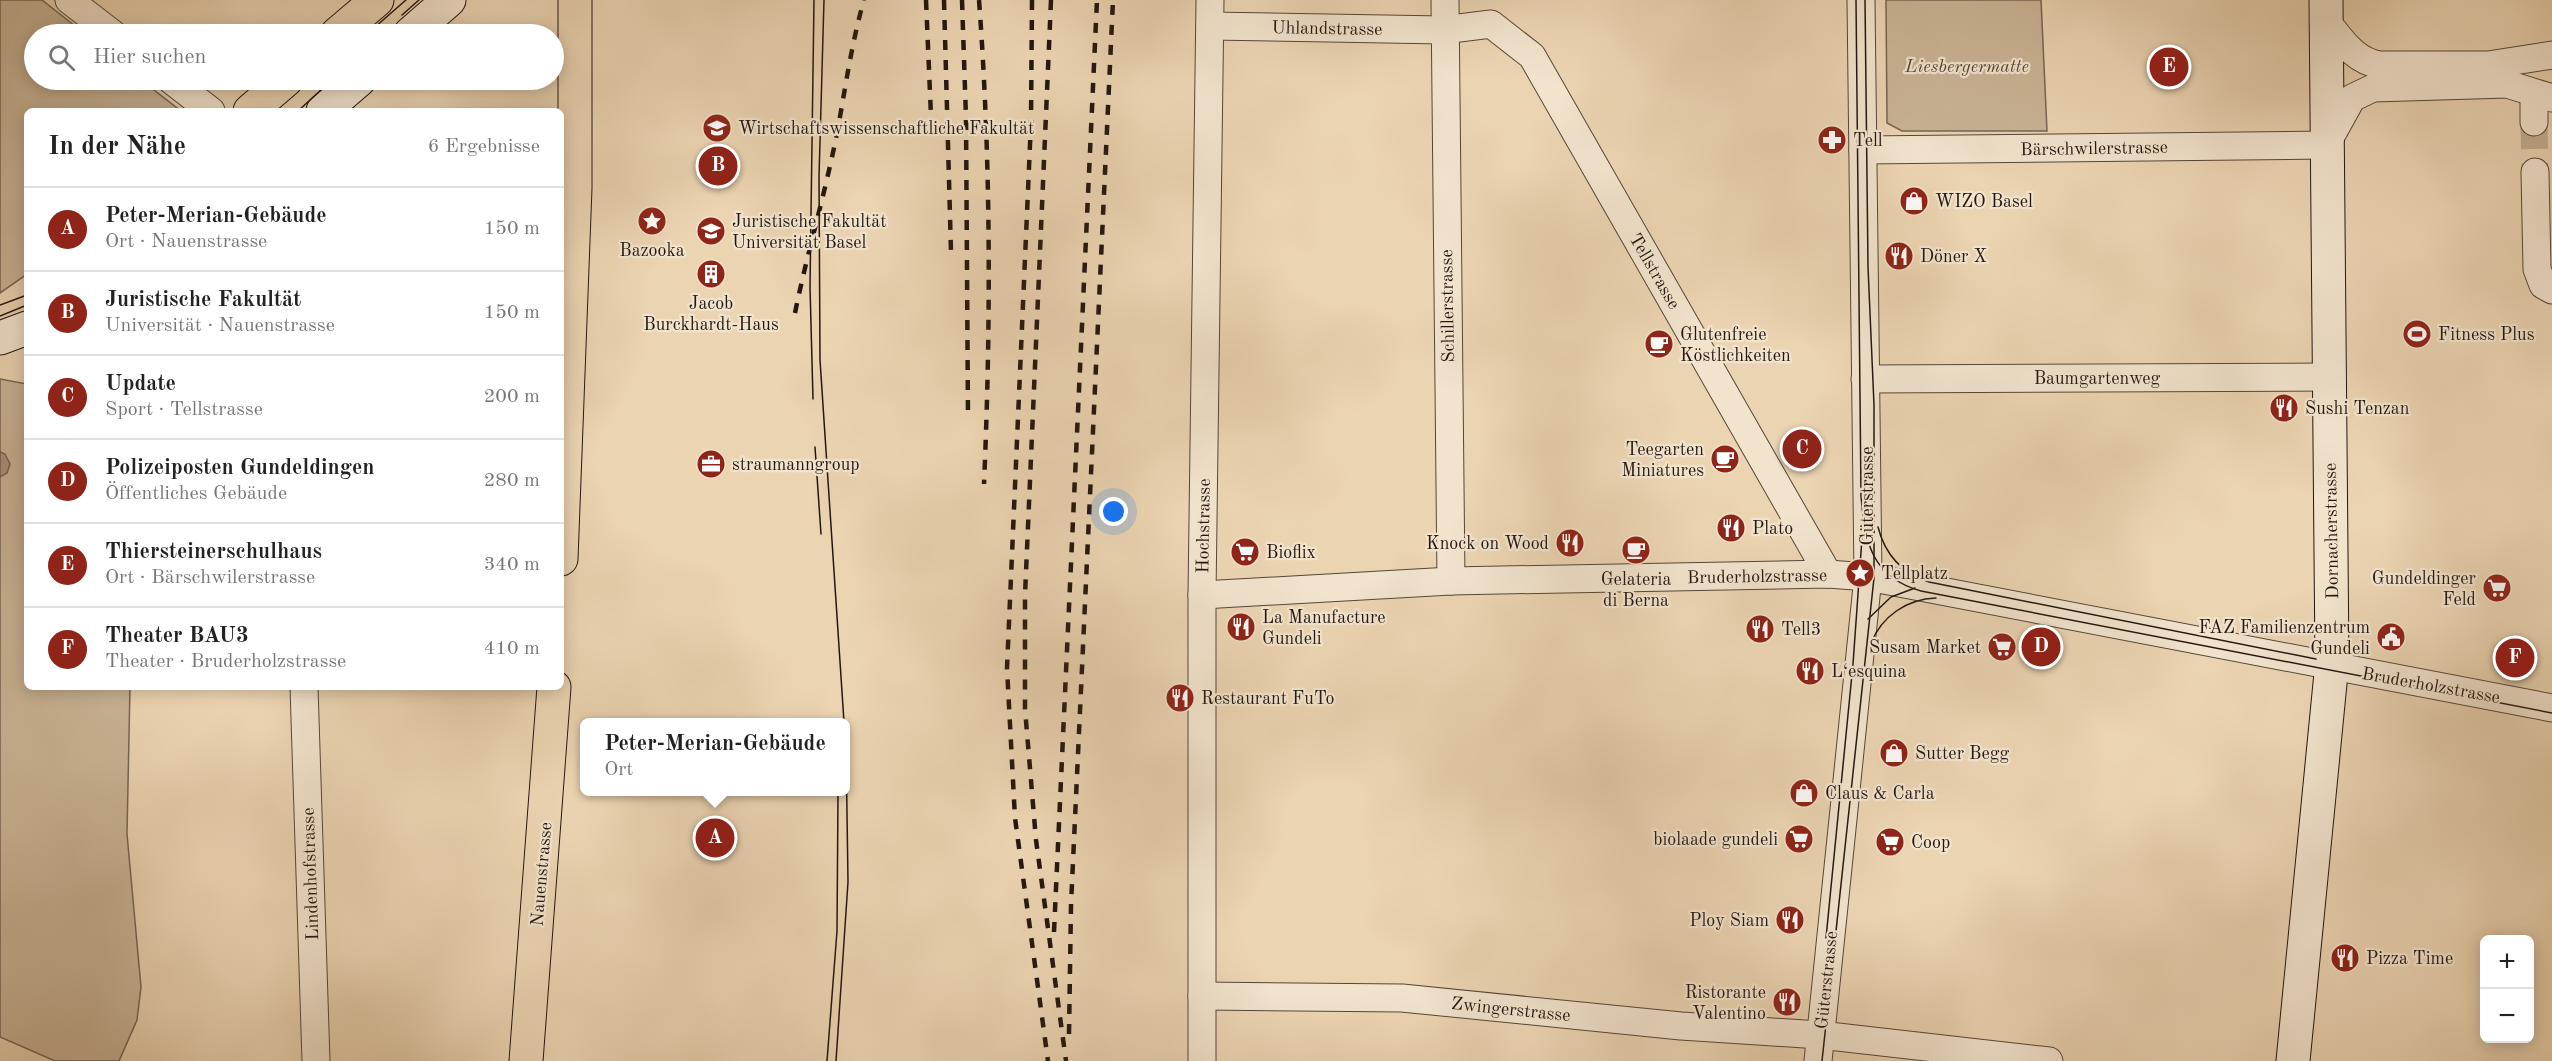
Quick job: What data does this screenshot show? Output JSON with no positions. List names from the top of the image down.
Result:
{
  "streets": {
    "main road": ["Dornacherstrasse", "Nauenstrasse"],
    "street": [
      "Uhlandstrasse",
      "Bärschwilerstrasse",
      "Tellstrasse",
      "Schillerstrasse",
      "Baumgartenweg",
      "Güterstrasse",
      "Hochstrasse",
      "Bruderholzstrasse",
      "Lindenhofstrasse",
      "Zwingerstrasse"
    ]
  },
  "crossings": [
    ["Uhlandstrasse", "Tellstrasse"],
    ["Uhlandstrasse", "Schillerstrasse"],
    ["Uhlandstrasse", "Hochstrasse"],
    ["Bärschwilerstrasse", "Güterstrasse"],
    ["Bärschwilerstrasse", "Dornacherstrasse"],
    ["Tellstrasse", "Schillerstrasse"],
    ["Tellstrasse", "Bruderholzstrasse"],
    ["Schillerstrasse", "Bruderholzstrasse"],
    ["Baumgartenweg", "Güterstrasse"],
    ["Baumgartenweg", "Dornacherstrasse"],
    ["Güterstrasse", "Bruderholzstrasse"],
    ["Güterstrasse", "Zwingerstrasse"],
    ["Hochstrasse", "Bruderholzstrasse"],
    ["Hochstrasse", "Zwingerstrasse"],
    ["Dornacherstrasse", "Bruderholzstrasse"]
  ],
  "parks": ["Liesbergermatte"],
  "places": {
    "school or university": ["Wirtschaftswissenschaftliche Fakultät", "Juristische Fakultät Universität Basel"],
    "pharmacy": ["Tell"],
    "shop": ["WIZO Basel", "Sutter Begg", "Claus & Carla"],
    "place": ["Bazooka", "Tellplatz"],
    "restaurant": [
      "Döner X",
      "Sushi Tenzan",
      "Plato",
      "Knock on Wood",
      "La Manufacture Gundeli",
      "Tell3",
      "L‘esquina",
      "Restaurant FuTo",
      "Ploy Siam",
      "Pizza Time",
      "Ristorante Valentino"
    ],
    "building": ["Jacob Burckhardt-Haus"],
    "sports": ["Fitness Plus"],
    "cafe": ["Glutenfreie Köstlichkeiten", "Teegarten Miniatures", "Gelateria di Berna"],
    "office": ["straumanngroup"],
    "supermarket": [
      "Bioflix",
      "Gundeldinger Feld",
      "Susam Market",
      "biolaade gundeli",
      "Coop"
    ],
    "public building": ["FAZ Familienzentrum Gundeli"]
  },
  "page": {
    "search": "Hier suchen",
    "pins": [
      "E",
      "B",
      "C",
      "D",
      "F",
      "A"
    ],
    "heading": ["In der Nähe", "6 Ergebnisse"],
    "list": [
      {
        "mark": "A",
        "name": "Peter-Merian-Gebäude",
        "note": "Ort · Nauenstrasse",
        "value": "150 m"
      },
      {
        "mark": "B",
        "name": "Juristische Fakultät",
        "note": "Universität · Nauenstrasse",
        "value": "150 m"
      },
      {
        "mark": "C",
        "name": "Update",
        "note": "Sport · Tellstrasse",
        "value": "200 m"
      },
      {
        "mark": "D",
        "name": "Polizeiposten Gundeldingen",
        "note": "Öffentliches Gebäude",
        "value": "280 m"
      },
      {
        "mark": "E",
        "name": "Thiersteinerschulhaus",
        "note": "Ort · Bärschwilerstrasse",
        "value": "340 m"
      },
      {
        "mark": "F",
        "name": "Theater BAU3",
        "note": "Theater · Bruderholzstrasse",
        "value": "410 m"
      }
    ],
    "popup": ["Peter-Merian-Gebäude", "Ort"],
    "map_buttons": ["+", "−"]
  }
}
